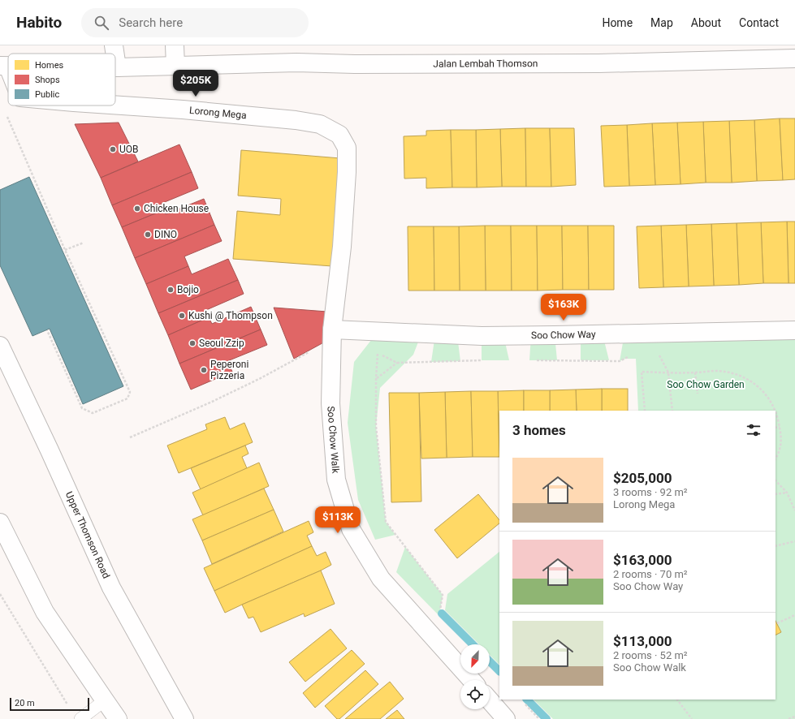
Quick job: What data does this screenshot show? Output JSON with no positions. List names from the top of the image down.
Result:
{
  "streets": {
    "street": [
      "Jalan Lembah Thomson",
      "Lorong Mega",
      "Soo Chow Way",
      "Soo Chow Walk",
      "Upper Thomson Road"
    ]
  },
  "crossings": [
    ["Lorong Mega", "Soo Chow Walk"],
    ["Soo Chow Way", "Soo Chow Walk"]
  ],
  "parks": ["Soo Chow Garden"],
  "places": [
    "UOB",
    "Chicken House",
    "DINO",
    "Bojio",
    "Kushi @ Thompson",
    "Seoul Zzip",
    "Peperoni Pizzeria"
  ],
  "legend": ["Homes", "Shops", "Public"],
  "scale_bar": "20 m",
  "north": "bottom left",
  "page": {
    "header": "Habito",
    "search": "Search here",
    "nav": [
      "Home",
      "Map",
      "About",
      "Contact"
    ],
    "price": ["$205K", "$163K", "$113K"],
    "heading": "3 homes",
    "list": [
      {
        "name": "$205,000",
        "note": "3 rooms · 92 m² · Lorong Mega"
      },
      {
        "name": "$163,000",
        "note": "2 rooms · 70 m² · Soo Chow Way"
      },
      {
        "name": "$113,000",
        "note": "2 rooms · 52 m² · Soo Chow Walk"
      }
    ],
    "scale": "20 m"
  }
}
